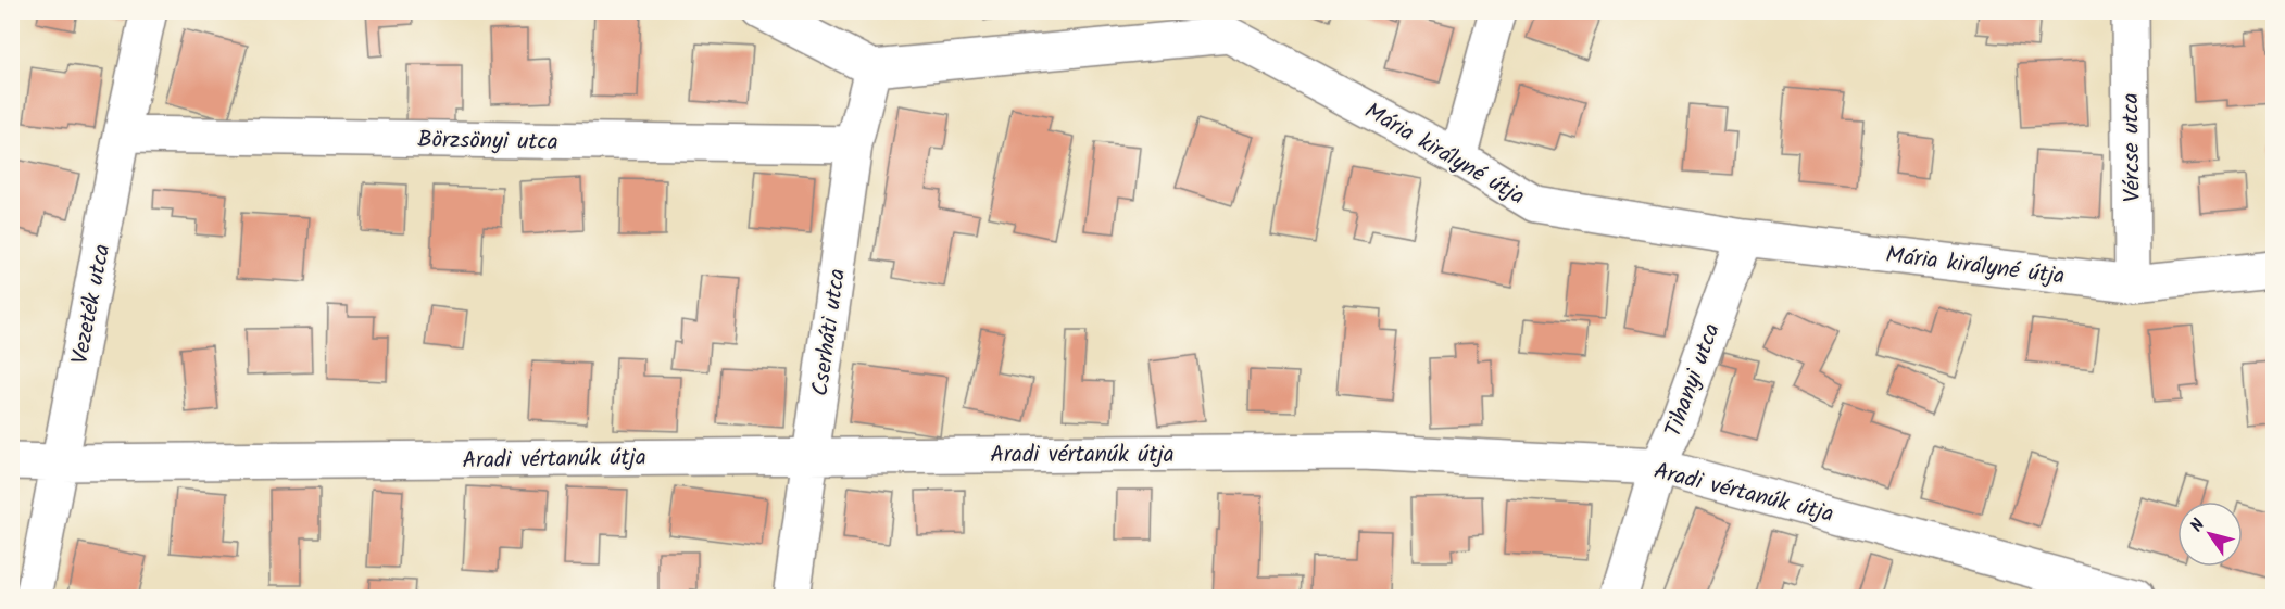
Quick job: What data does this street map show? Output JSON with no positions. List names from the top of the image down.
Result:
{
  "streets": {
    "street": [
      "Börzsönyi utca",
      "Vércse utca",
      "Mária királyné útja",
      "Vezeték utca",
      "Cserháti utca",
      "Tihanyi utca",
      "Aradi vértanúk útja"
    ]
  },
  "crossings": [
    ["Börzsönyi utca", "Vezeték utca"],
    ["Börzsönyi utca", "Cserháti utca"],
    ["Vércse utca", "Mária királyné útja"],
    ["Mária királyné útja", "Cserháti utca"],
    ["Mária királyné útja", "Tihanyi utca"],
    ["Vezeték utca", "Aradi vértanúk útja"],
    ["Cserháti utca", "Aradi vértanúk útja"],
    ["Tihanyi utca", "Aradi vértanúk útja"]
  ],
  "north": "top left"
}
